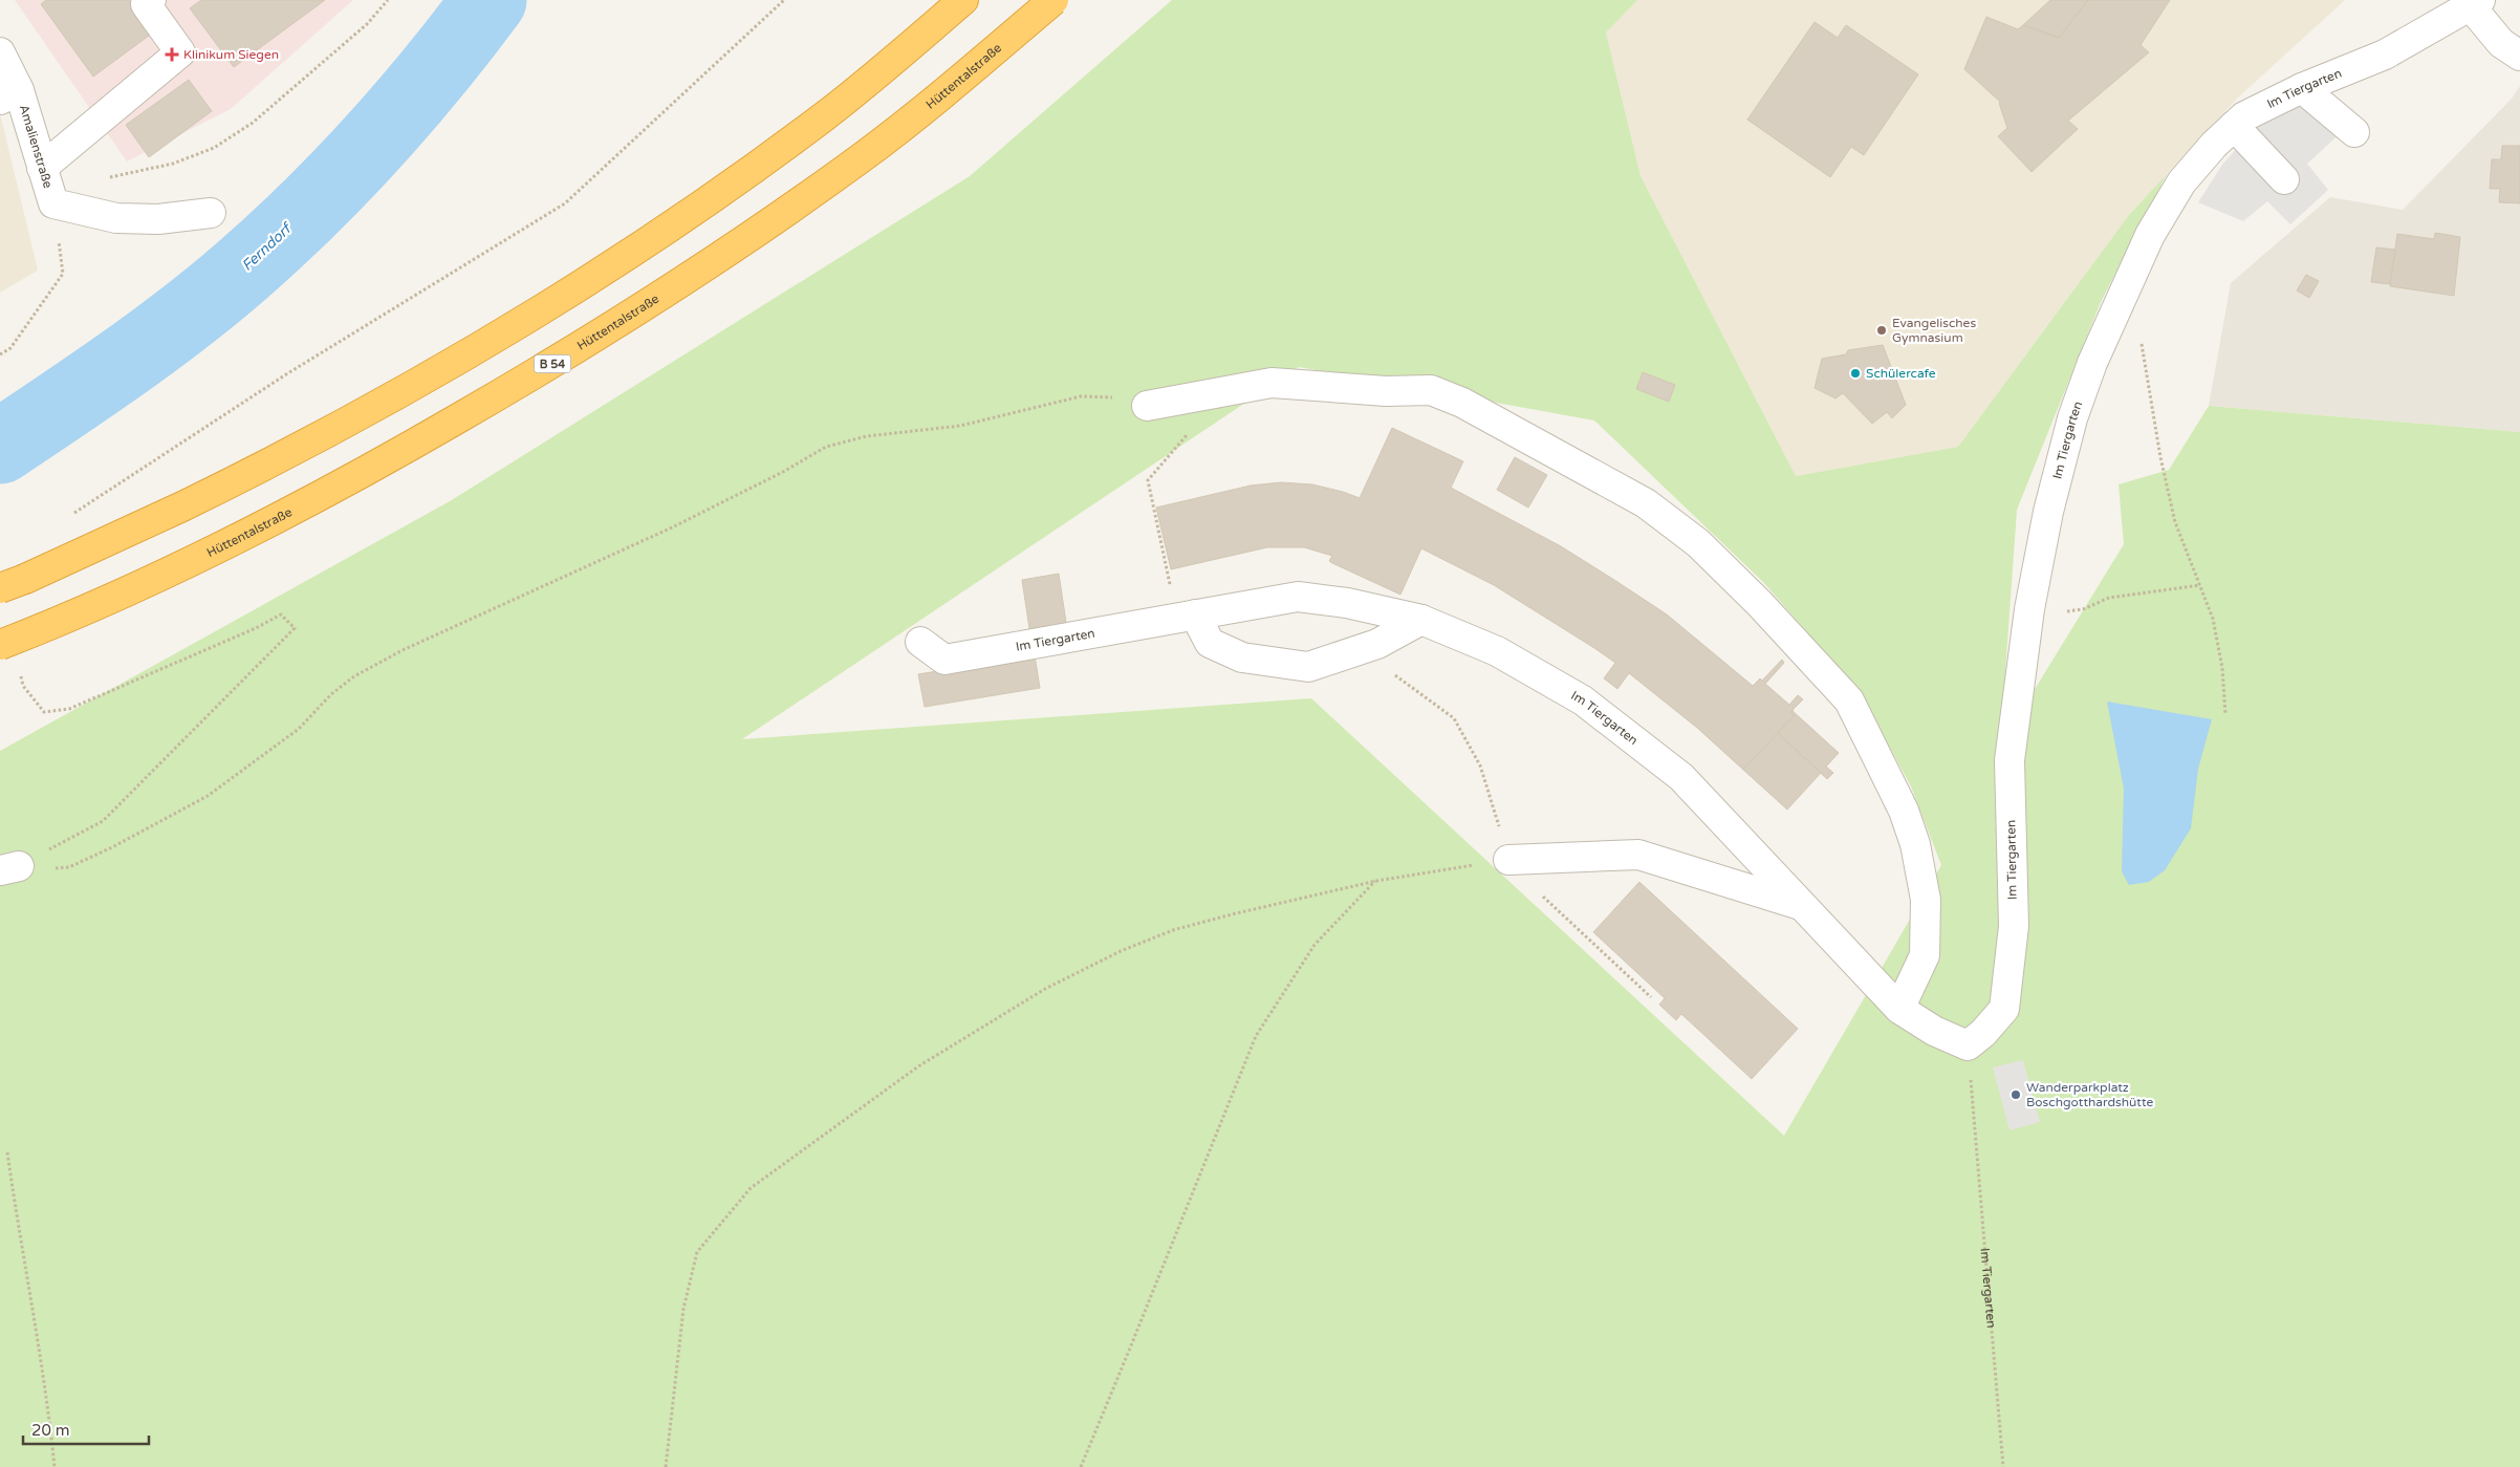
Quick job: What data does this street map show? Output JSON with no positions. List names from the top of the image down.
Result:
{
  "streets": {
    "highway": ["Hüttentalstraße", "B 54"],
    "street": ["Im Tiergarten", "Amalienstraße"]
  },
  "water": ["Ferndorf"],
  "places": {
    "health": ["Klinikum Siegen"],
    "other": ["Evangelisches Gymnasium", "Schülercafe", "Wanderparkplatz Boschgotthardshütte"]
  },
  "scale_bar": "20 m"
}
